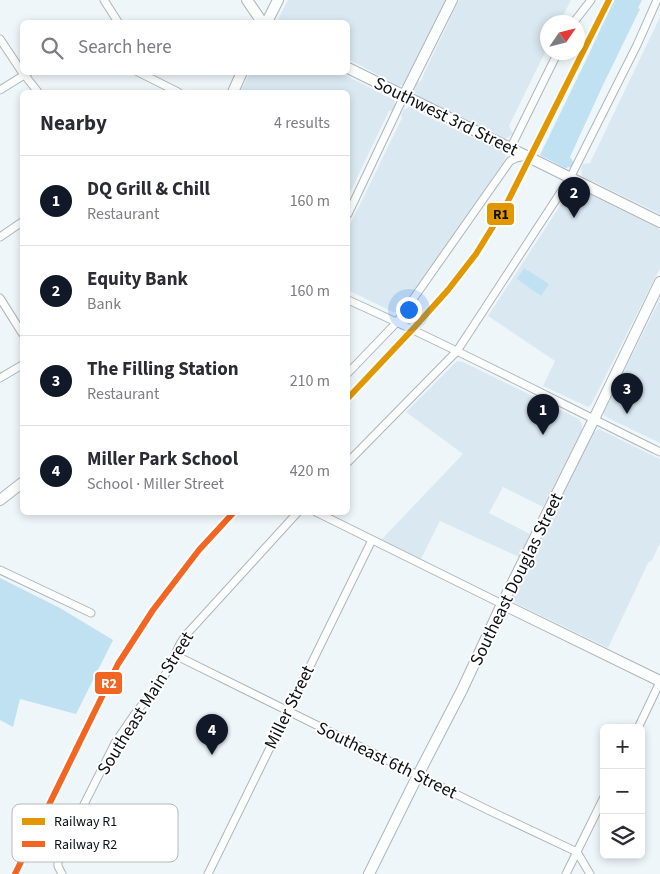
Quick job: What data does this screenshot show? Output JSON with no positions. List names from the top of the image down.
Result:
{
  "streets": {
    "street": [
      "Southwest 3rd Street",
      "Southeast Douglas Street",
      "Southeast Main Street",
      "Miller Street",
      "Southeast 6th Street"
    ]
  },
  "crossings": [
    ["Southeast Douglas Street", "Southeast 6th Street"],
    ["Southeast Main Street", "Southeast 6th Street"],
    ["Miller Street", "Southeast 6th Street"]
  ],
  "lines": ["rail line R1", "rail line R2"],
  "legend": ["Railway R1", "Railway R2"],
  "north": "top right",
  "page": {
    "search": "Search here",
    "heading": ["Nearby", "4 results"],
    "list": [
      {
        "mark": "1",
        "name": "DQ Grill & Chill",
        "note": "Restaurant",
        "value": "160 m"
      },
      {
        "mark": "2",
        "name": "Equity Bank",
        "note": "Bank",
        "value": "160 m"
      },
      {
        "mark": "3",
        "name": "The Filling Station",
        "note": "Restaurant",
        "value": "210 m"
      },
      {
        "mark": "4",
        "name": "Miller Park School",
        "note": "School · Miller Street",
        "value": "420 m"
      }
    ],
    "pins": [
      "2",
      "3",
      "1",
      "4"
    ],
    "map_buttons": ["+", "−"]
  }
}
